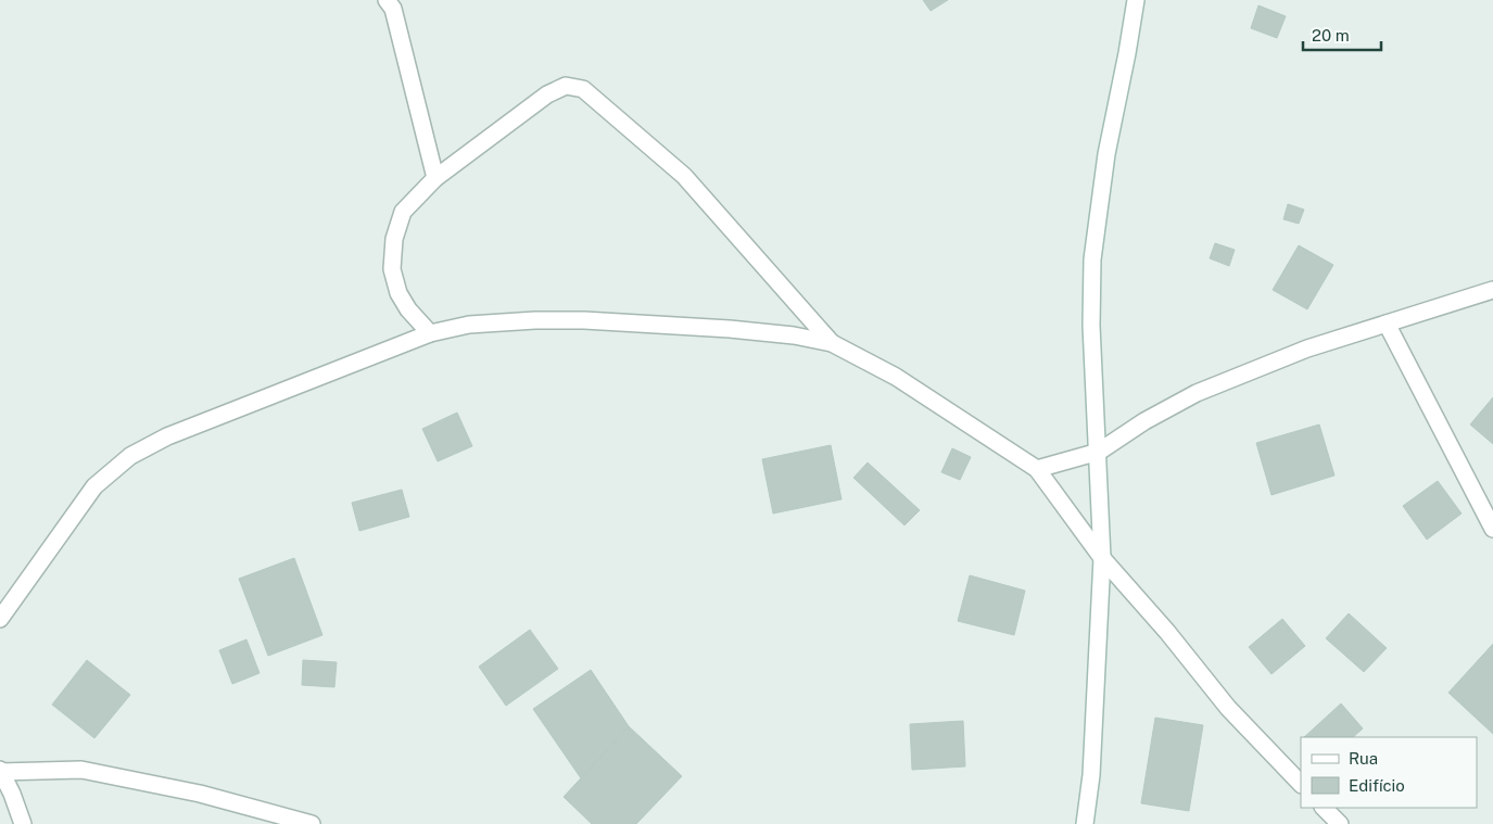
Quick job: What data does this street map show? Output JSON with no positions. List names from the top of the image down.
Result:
{
  "legend": ["Rua", "Edifício"],
  "scale_bar": "20 m"
}
